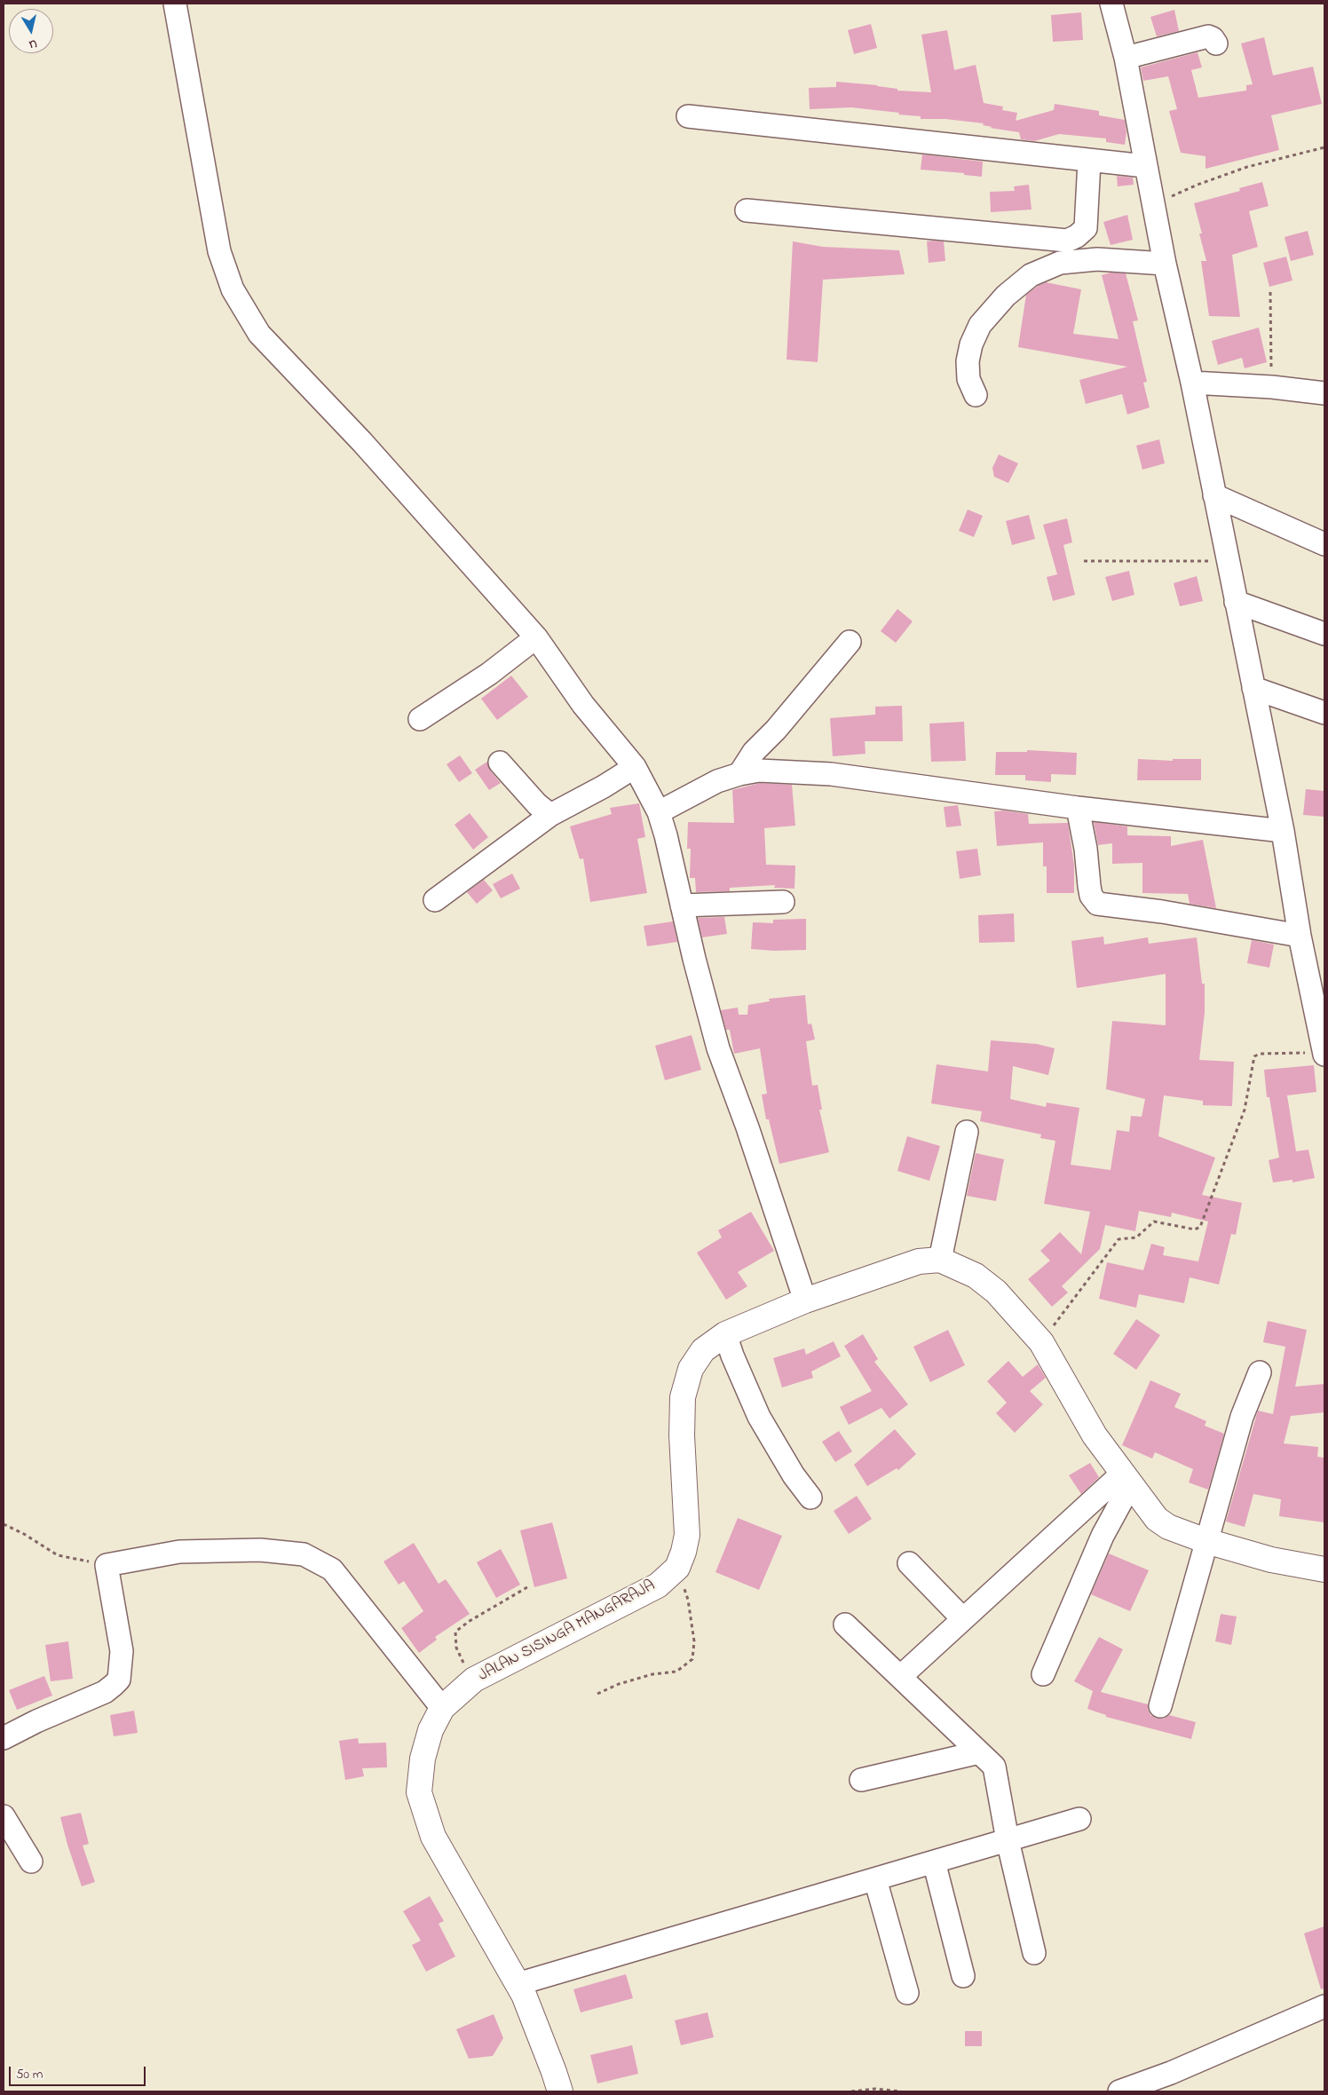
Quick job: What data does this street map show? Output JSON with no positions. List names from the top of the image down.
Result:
{
  "streets": {
    "street": ["JALAN SISINGA MANGARAJA"]
  },
  "scale_bar": "50 m",
  "north": "bottom"
}
